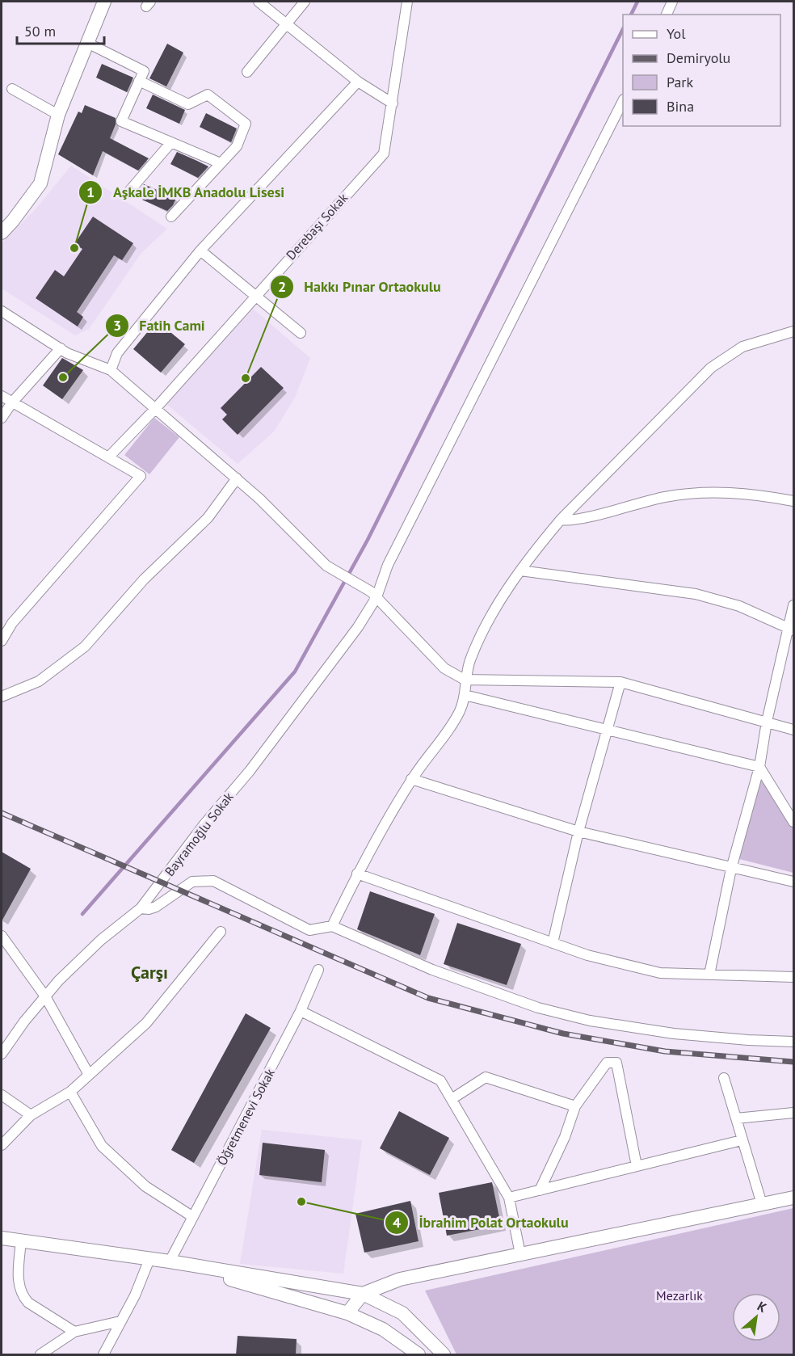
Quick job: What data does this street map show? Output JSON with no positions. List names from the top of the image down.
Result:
{
  "streets": {
    "street": ["Derebaşı Sokak", "Bayramoğlu Sokak", "Öğretmenevi Sokak"]
  },
  "districts": ["Çarşı"],
  "parks": ["Mezarlık"],
  "places": [
    "Aşkale İMKB Anadolu Lisesi",
    "Fatih Cami",
    "Hakkı Pınar Ortaokulu",
    "İbrahim Polat Ortaokulu"
  ],
  "legend": [
    "Yol",
    "Demiryolu",
    "Park",
    "Bina"
  ],
  "scale_bar": "50 m",
  "north": "top right"
}
